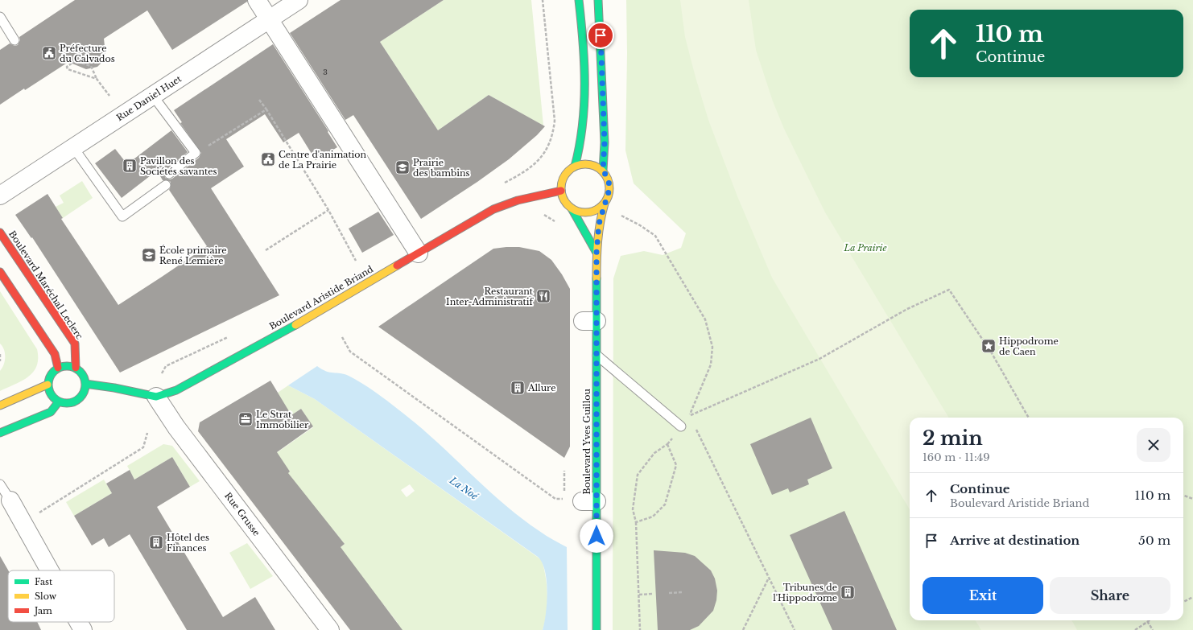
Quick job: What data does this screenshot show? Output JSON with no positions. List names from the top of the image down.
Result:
{
  "streets": {
    "main road": ["Boulevard Maréchal Leclerc", "Boulevard Aristide Briand", "Boulevard Yves Guillou"],
    "street": ["Rue Daniel Huet", "Rue Grusse"]
  },
  "crossings": [
    ["Boulevard Maréchal Leclerc", "Boulevard Aristide Briand"],
    ["Boulevard Aristide Briand", "Boulevard Yves Guillou"],
    ["Boulevard Aristide Briand", "Rue Grusse"]
  ],
  "water": ["La Noé"],
  "parks": ["La Prairie"],
  "places": {
    "public building": ["Préfecture du Calvados", "Centre d'animation de La Prairie"],
    "building": [
      "Pavillon des Sociétés savantes",
      "Allure",
      "Hôtel des Finances",
      "Tribunes de l'Hippodrome"
    ],
    "school or university": ["Prairie des bambins", "École primaire René Lemière"],
    "restaurant": ["Restaurant Inter-Administratif"],
    "place": ["Hippodrome de Caen"],
    "office": ["Le Strat Immobilier"]
  },
  "house_numbers": ["3"],
  "legend": ["Fast", "Slow", "Jam"],
  "page": {
    "turn": ["110 m", "Continue"],
    "heading": ["2 min", "160 m · 11:49"],
    "list": [
      {
        "name": "Continue",
        "note": "Boulevard Aristide Briand",
        "value": "110 m"
      },
      {
        "name": "Arrive at destination",
        "value": "50 m"
      }
    ],
    "buttons": ["Exit", "Share"]
  }
}
